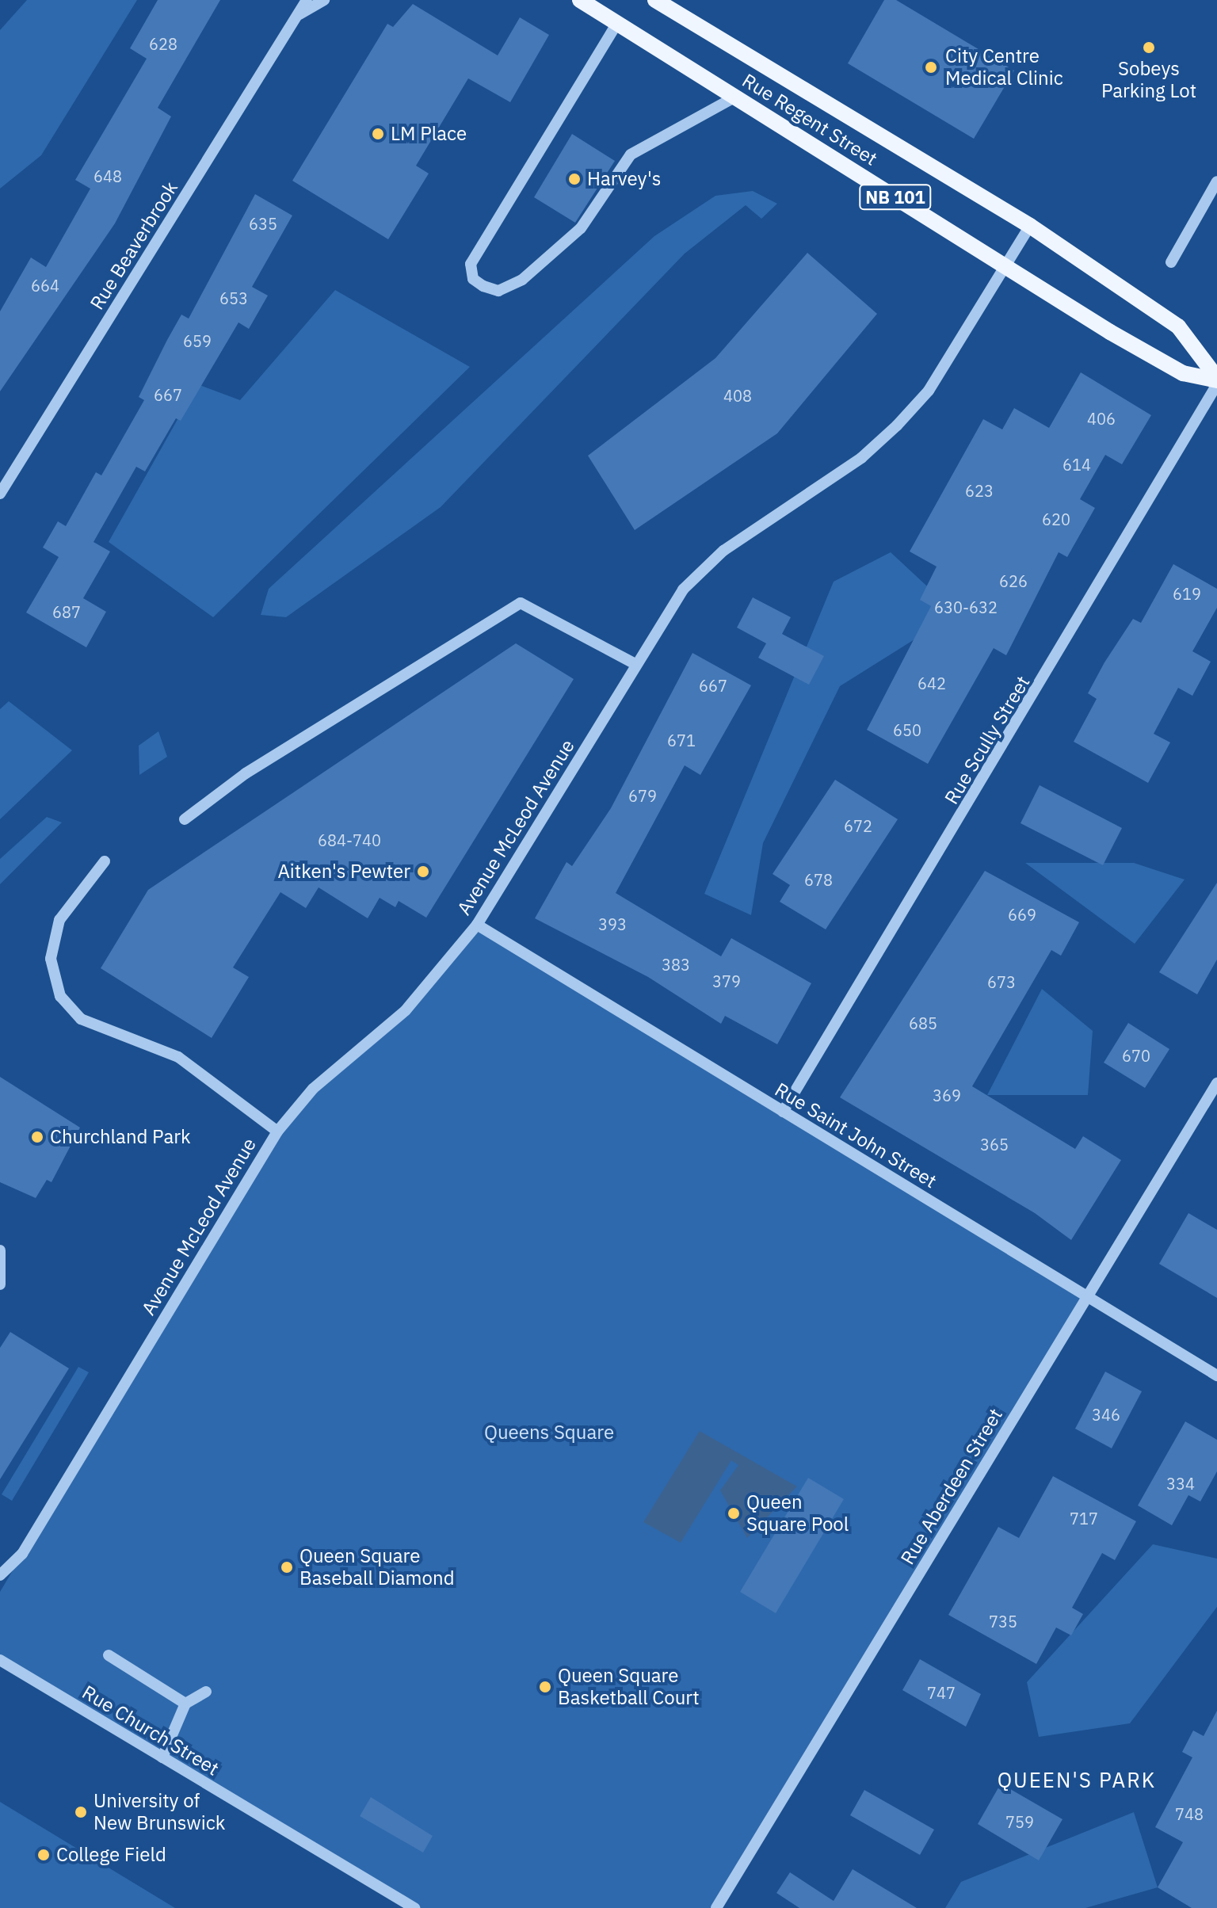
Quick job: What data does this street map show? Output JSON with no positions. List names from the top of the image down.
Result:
{
  "streets": {
    "main road": ["Rue Regent Street", "NB 101"],
    "street": [
      "Rue Beaverbrook",
      "Rue Scully Street",
      "Avenue McLeod Avenue",
      "Rue Saint John Street",
      "Rue Aberdeen Street",
      "Rue Church Street"
    ]
  },
  "crossings": [
    ["Rue Regent Street", "Rue Scully Street"],
    ["Rue Regent Street", "Avenue McLeod Avenue"],
    ["Rue Scully Street", "Rue Saint John Street"],
    ["Avenue McLeod Avenue", "Rue Saint John Street"],
    ["Rue Saint John Street", "Rue Aberdeen Street"]
  ],
  "districts": ["QUEEN'S PARK"],
  "parks": ["Queens Square"],
  "places": [
    "Sobeys Parking Lot",
    "City Centre Medical Clinic",
    "LM Place",
    "Harvey's",
    "Aitken's Pewter",
    "Churchland Park",
    "Queen Square Pool",
    "Queen Square Baseball Diamond",
    "Queen Square Basketball Court",
    "University of New Brunswick",
    "College Field"
  ],
  "house_numbers": [
    "628",
    "648",
    "635",
    "664",
    "653",
    "659",
    "667",
    "408",
    "406",
    "614",
    "623",
    "620",
    "626",
    "619",
    "630-632",
    "687",
    "642",
    "667",
    "650",
    "671",
    "679",
    "672",
    "684-740",
    "678",
    "669",
    "393",
    "383",
    "379",
    "673",
    "685",
    "670",
    "369",
    "365",
    "346",
    "334",
    "717",
    "735",
    "747",
    "748",
    "759"
  ]
}
